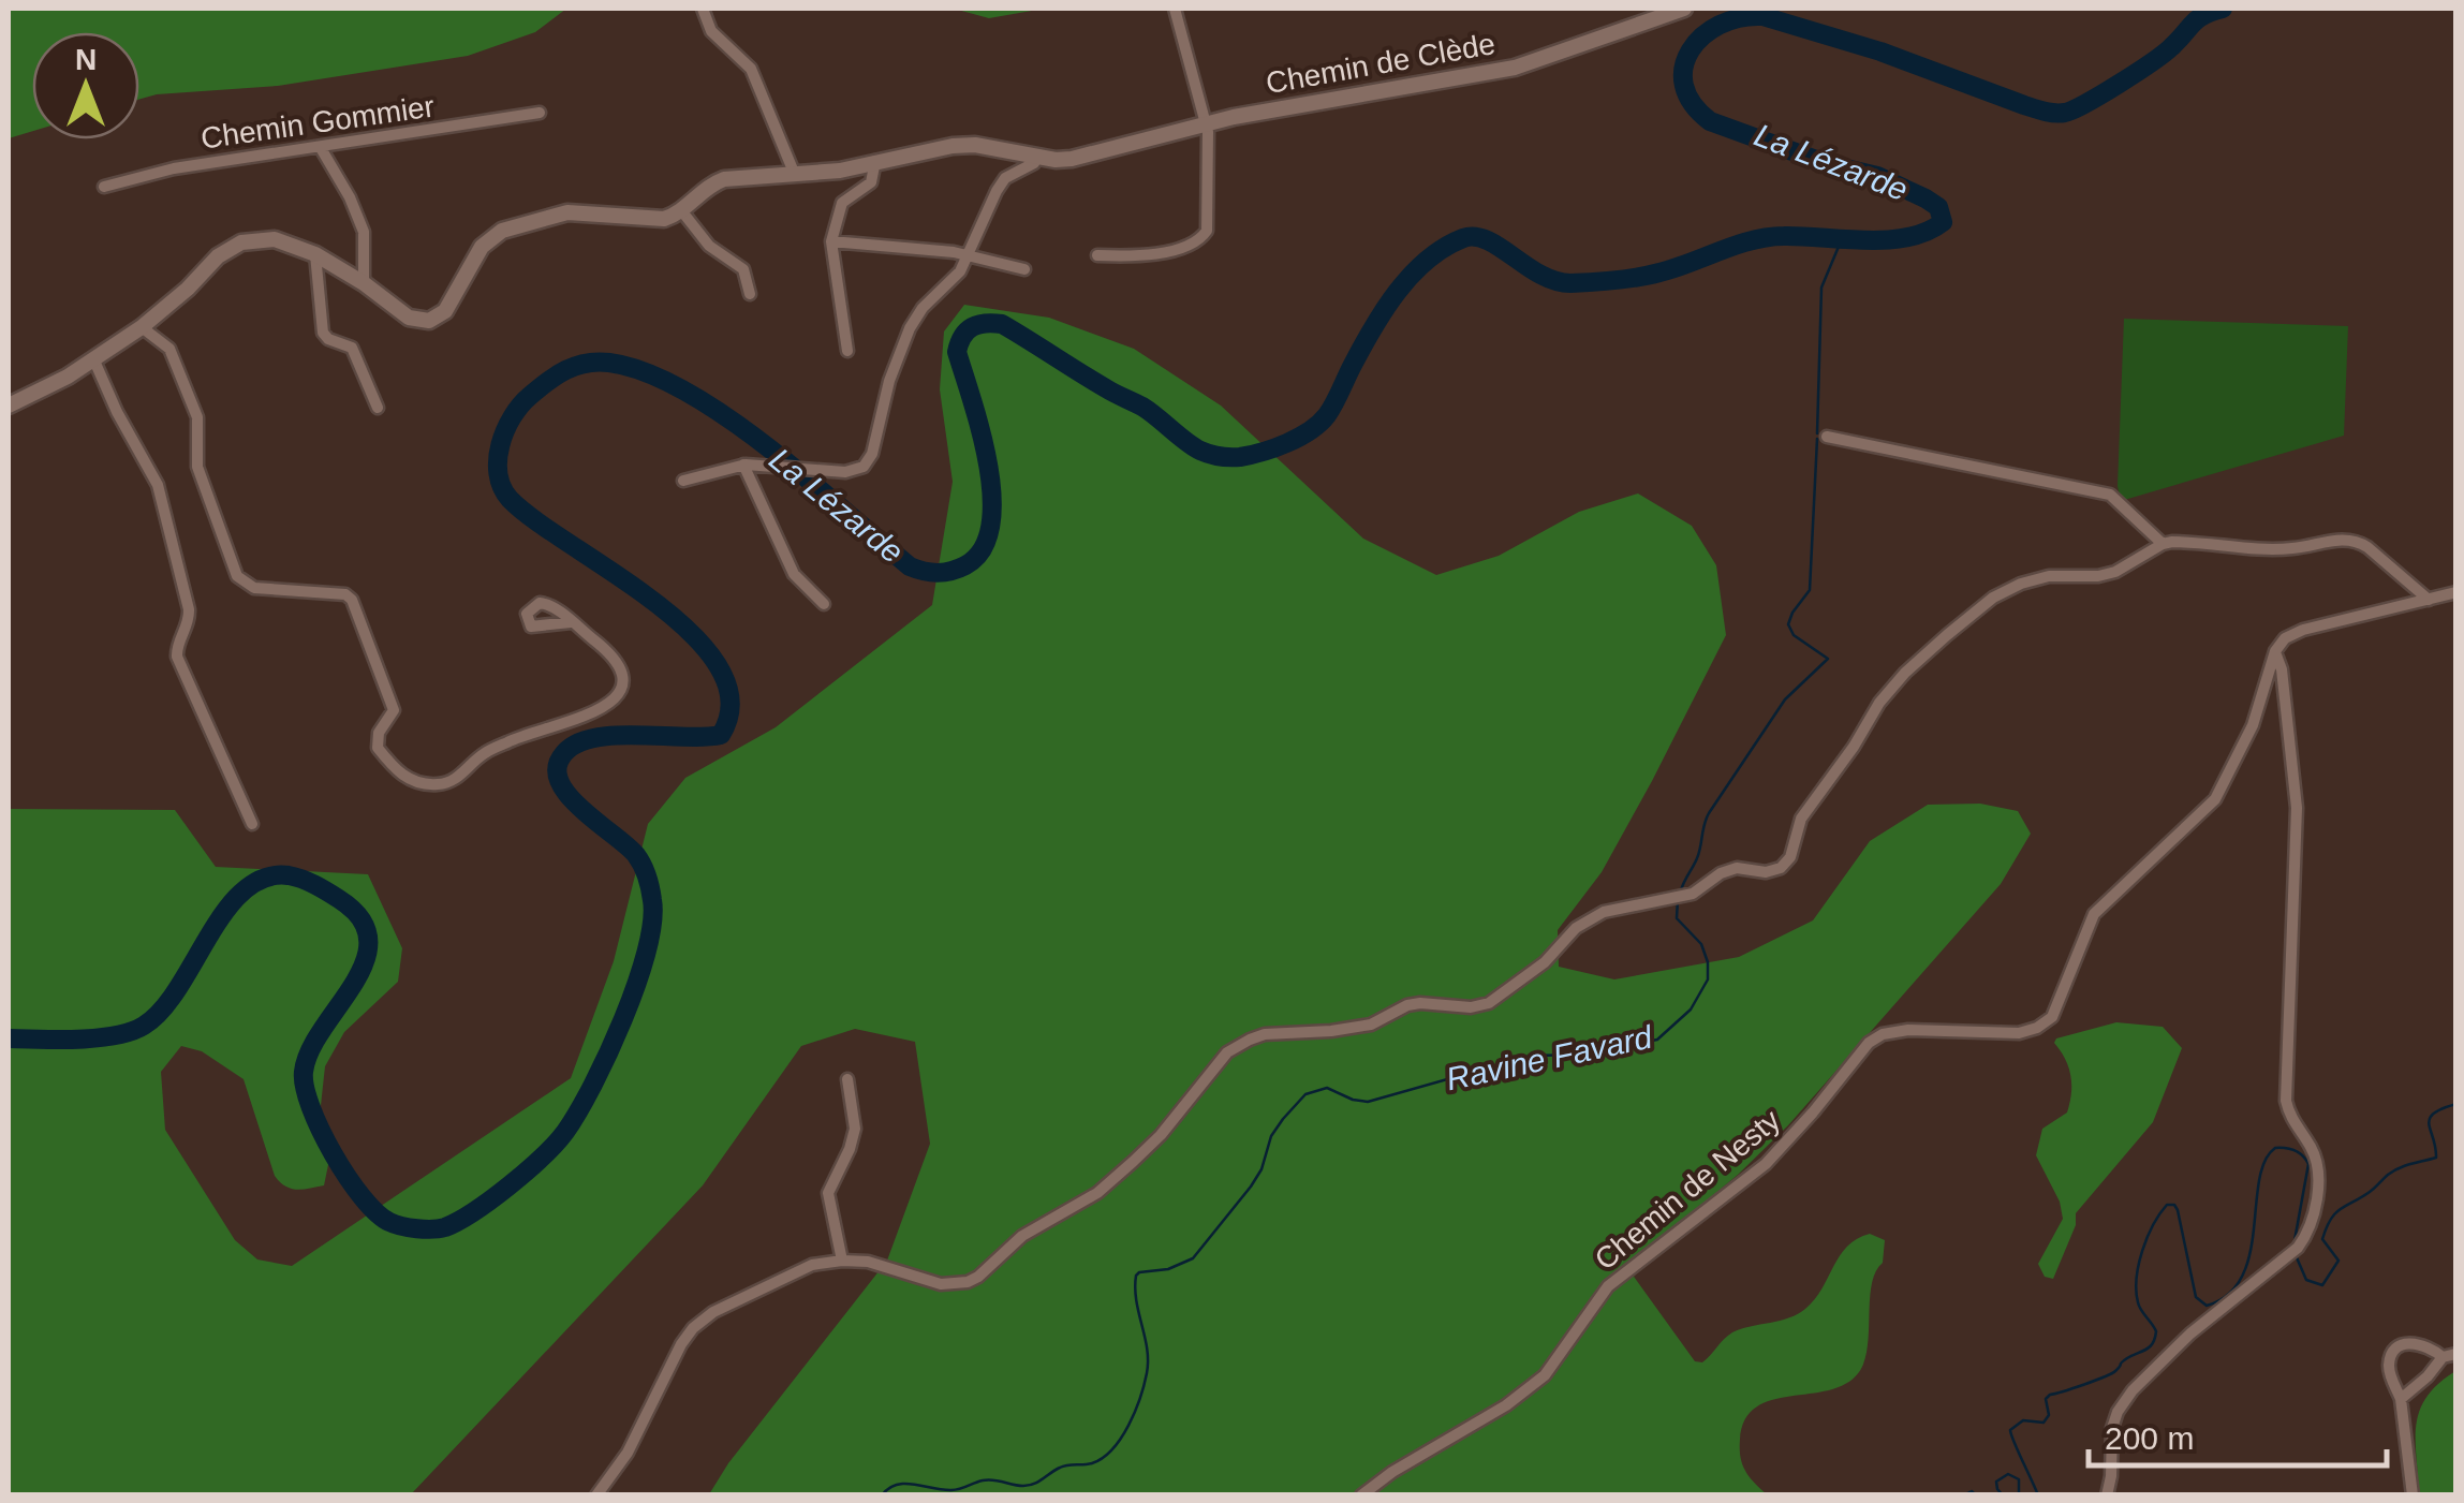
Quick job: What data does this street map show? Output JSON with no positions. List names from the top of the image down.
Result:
{
  "streets": {
    "main road": ["Chemin de Clède"],
    "street": ["Chemin Gommier", "Chemin de Nesty"]
  },
  "water": ["La Lézarde", "Ravine Favard"],
  "scale_bar": "200 m",
  "north": "top"
}
